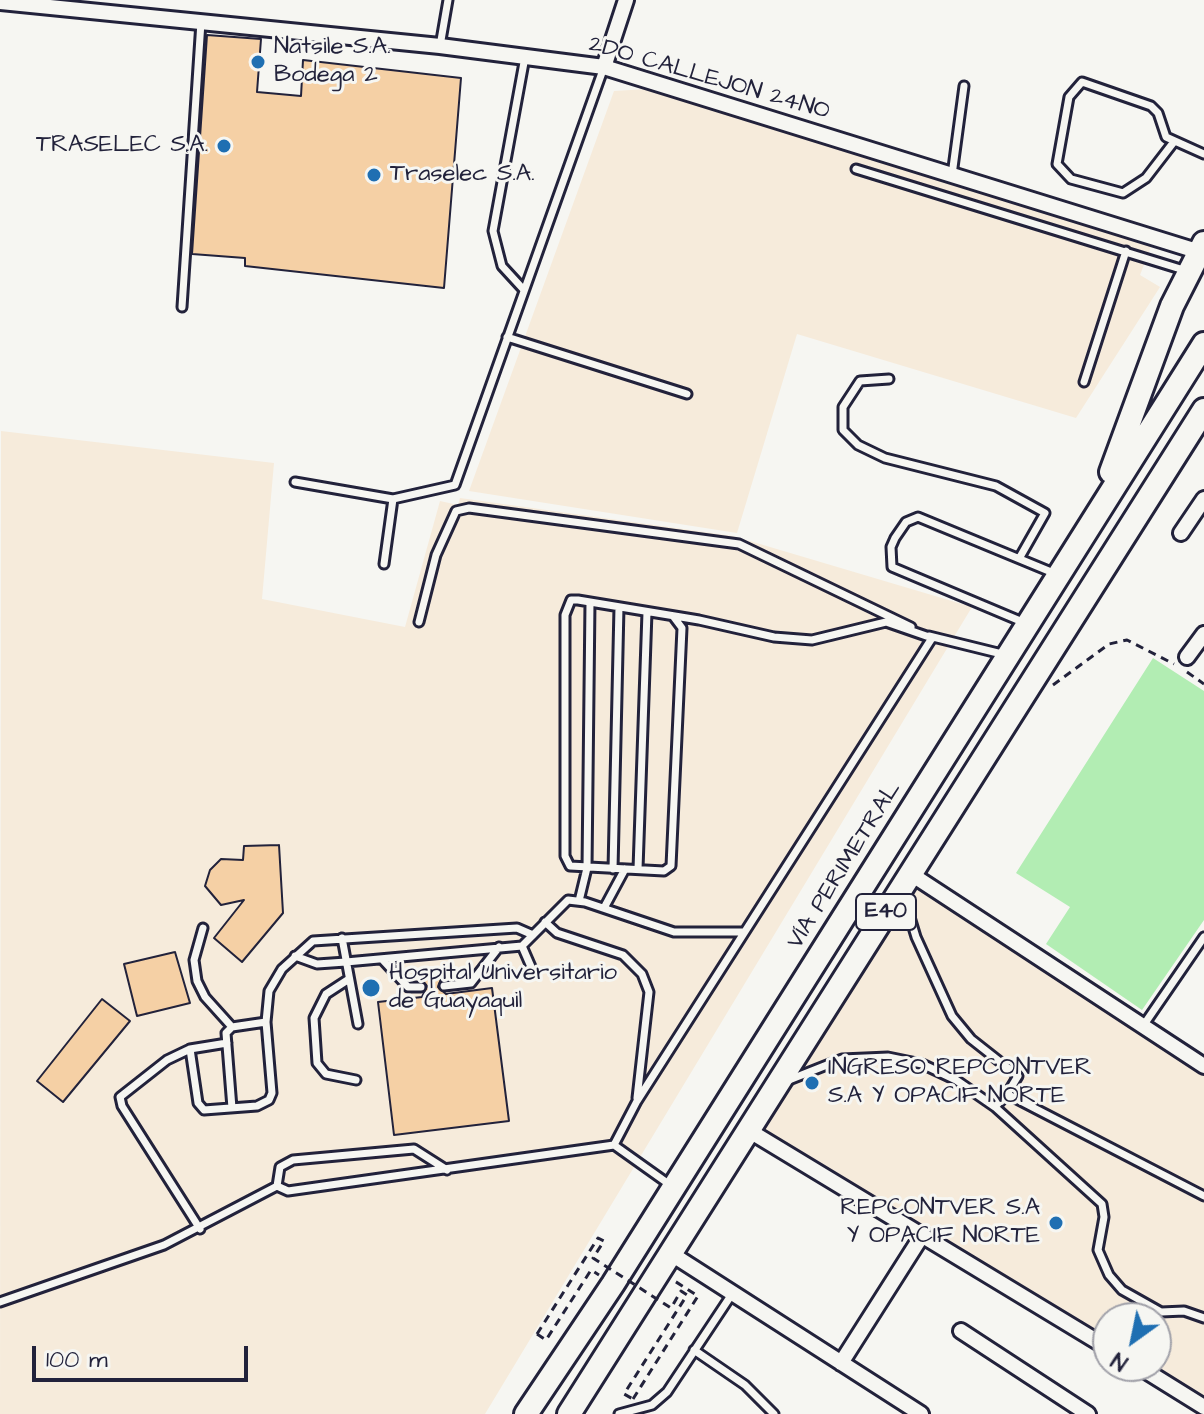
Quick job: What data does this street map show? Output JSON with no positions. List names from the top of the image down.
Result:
{
  "streets": {
    "highway": ["VÍA PERIMETRAL", "E40"],
    "street": ["2DO CALLEJON 24NO"]
  },
  "places": [
    "Natsile S.A. Bodega 2",
    "TRASELEC S.A.",
    "Traselec S.A.",
    "Hospital Universitario de Guayaquil",
    "INGRESO REPCONTVER S.A Y OPACIF NORTE",
    "REPCONTVER S.A Y OPACIF NORTE"
  ],
  "scale_bar": "100 m",
  "north": "bottom left"
}
